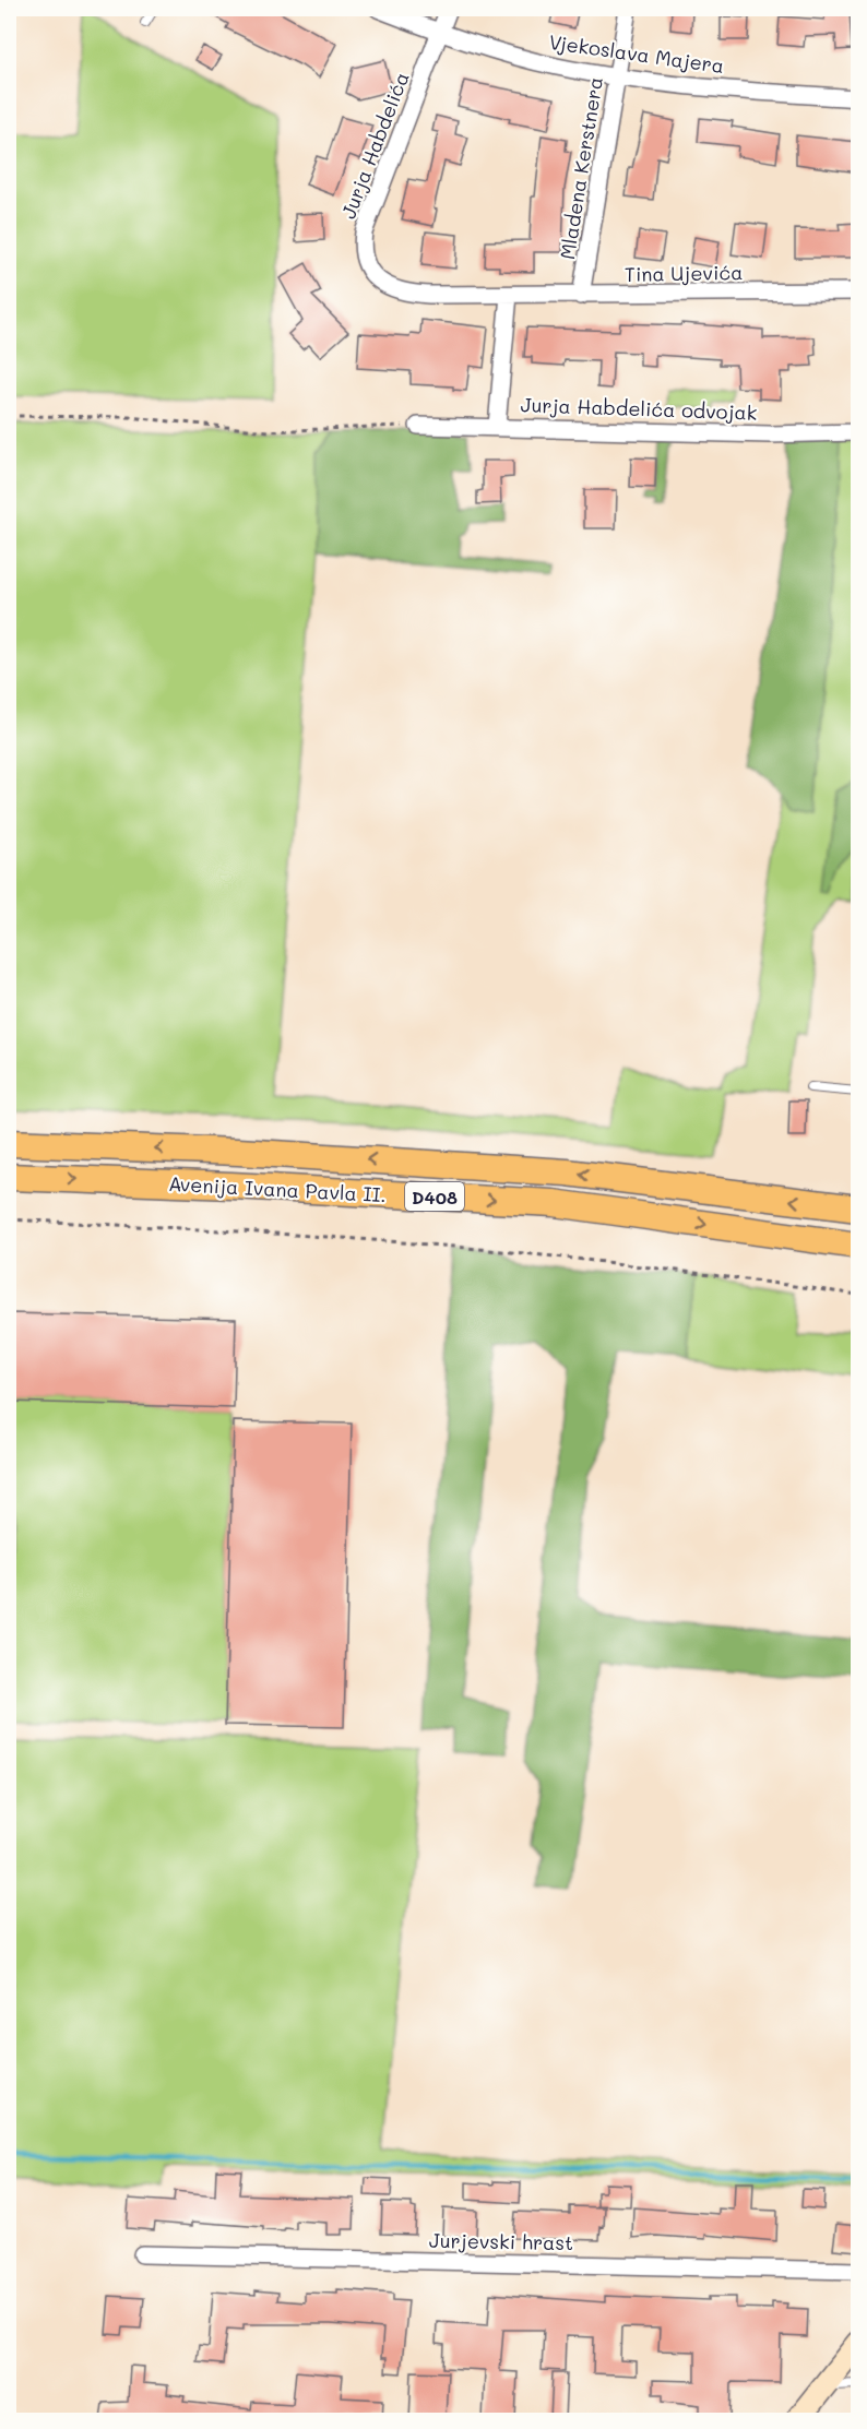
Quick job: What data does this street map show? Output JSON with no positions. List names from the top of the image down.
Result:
{
  "streets": {
    "main road": ["Avenija Ivana Pavla II.", "D408"],
    "street": [
      "Vjekoslava Majera",
      "Jurja Habdelića",
      "Mladena Kerstnera",
      "Tina Ujevića",
      "Jurja Habdelića odvojak",
      "Jurjevski hrast"
    ]
  },
  "crossings": [
    ["Vjekoslava Majera", "Jurja Habdelića"],
    ["Vjekoslava Majera", "Mladena Kerstnera"],
    ["Jurja Habdelića", "Tina Ujevića"],
    ["Mladena Kerstnera", "Tina Ujevića"]
  ]
}
